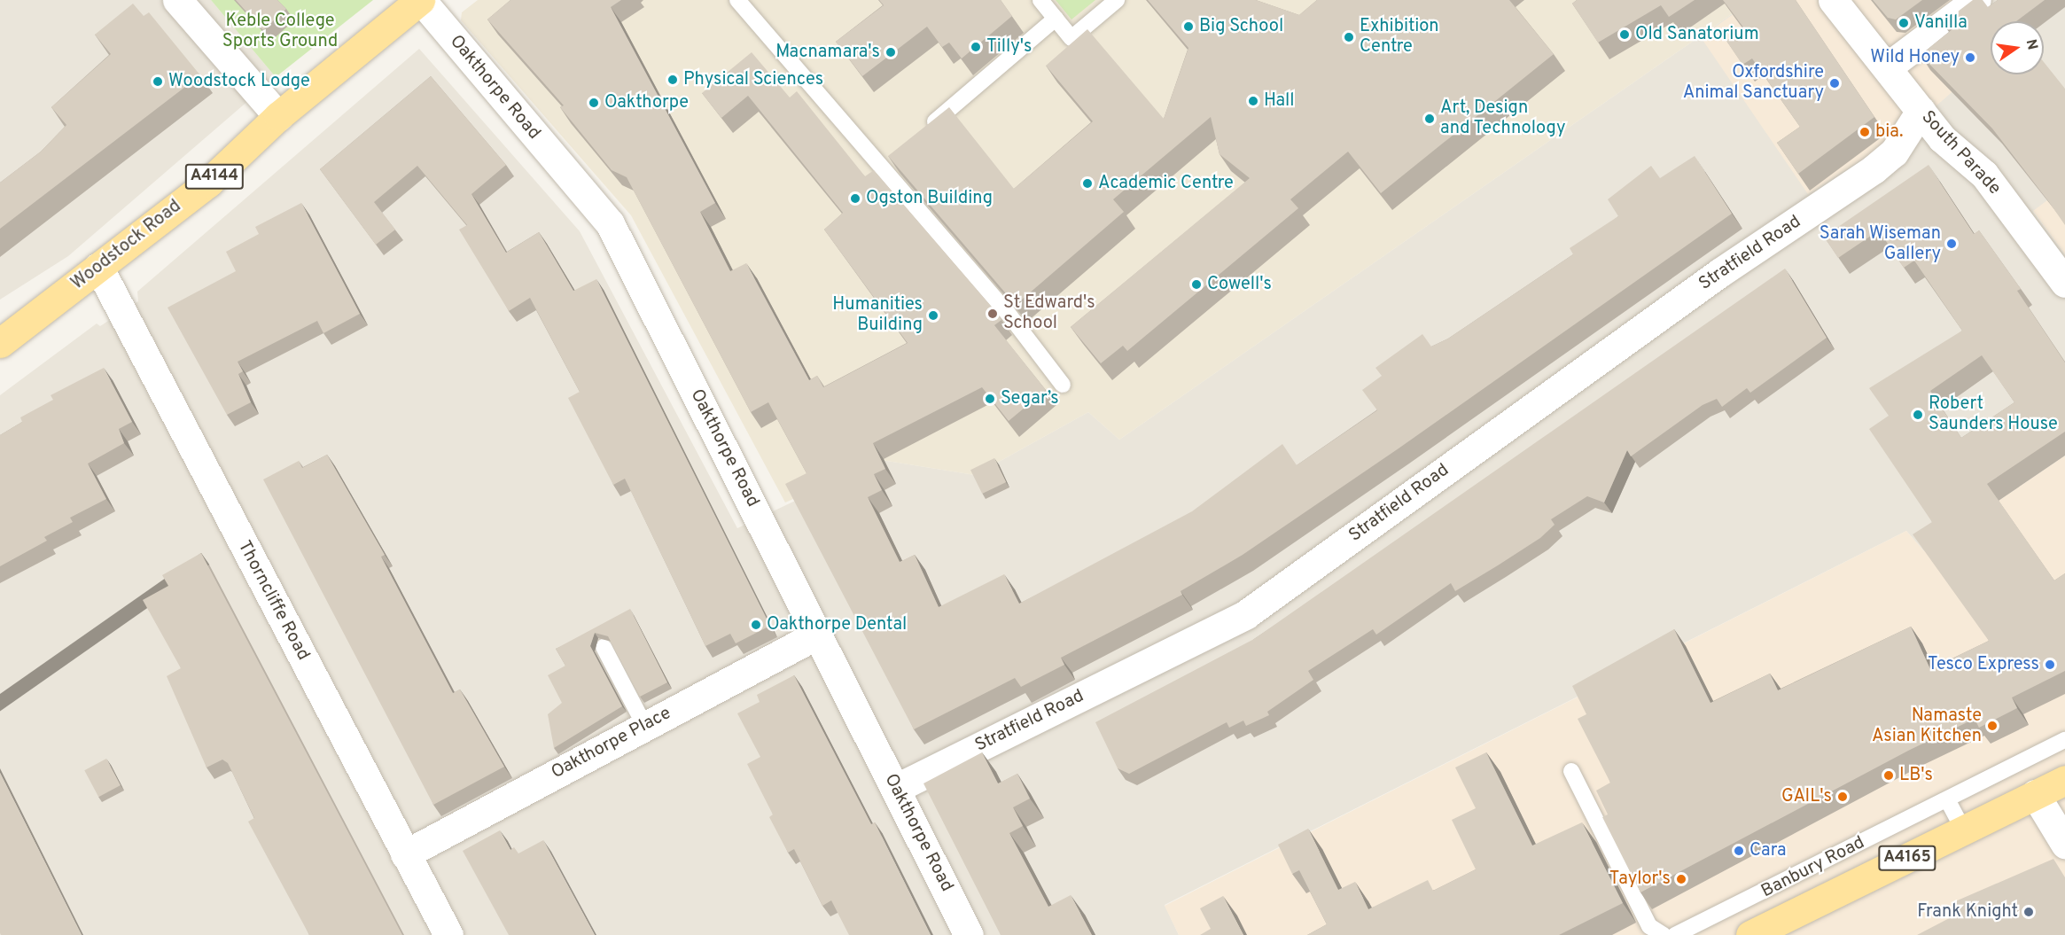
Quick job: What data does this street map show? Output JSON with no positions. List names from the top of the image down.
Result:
{
  "streets": {
    "main road": [
      "A4144",
      "Woodstock Road",
      "A4165",
      "Banbury Road"
    ],
    "street": [
      "Oakthorpe Road",
      "South Parade",
      "Stratfield Road",
      "Thorncliffe Road",
      "Oakthorpe Place"
    ]
  },
  "crossings": [
    ["Oakthorpe Road", "Woodstock Road"],
    ["Oakthorpe Road", "Stratfield Road"],
    ["Oakthorpe Road", "Oakthorpe Place"],
    ["South Parade", "Stratfield Road"],
    ["Woodstock Road", "Thorncliffe Road"],
    ["Thorncliffe Road", "Oakthorpe Place"]
  ],
  "parks": ["Keble College Sports Ground"],
  "places": [
    "Vanilla",
    "Big School",
    "Old Sanatorium",
    "Exhibition Centre",
    "Tilly's",
    "Macnamara's",
    "Wild Honey",
    "Physical Sciences",
    "Woodstock Lodge",
    "Oxfordshire Animal Sanctuary",
    "Hall",
    "Oakthorpe",
    "Art, Design and Technology",
    "bia.",
    "Academic Centre",
    "Ogston Building",
    "Sarah Wiseman Gallery",
    "Cowell's",
    "St Edward's School",
    "Humanities Building",
    "Segar’s",
    "Robert Saunders House",
    "Oakthorpe Dental",
    "Tesco Express",
    "Namaste Asian Kitchen",
    "LB's",
    "GAIL's",
    "Cara",
    "Taylor's",
    "Frank Knight"
  ],
  "north": "right"
}
